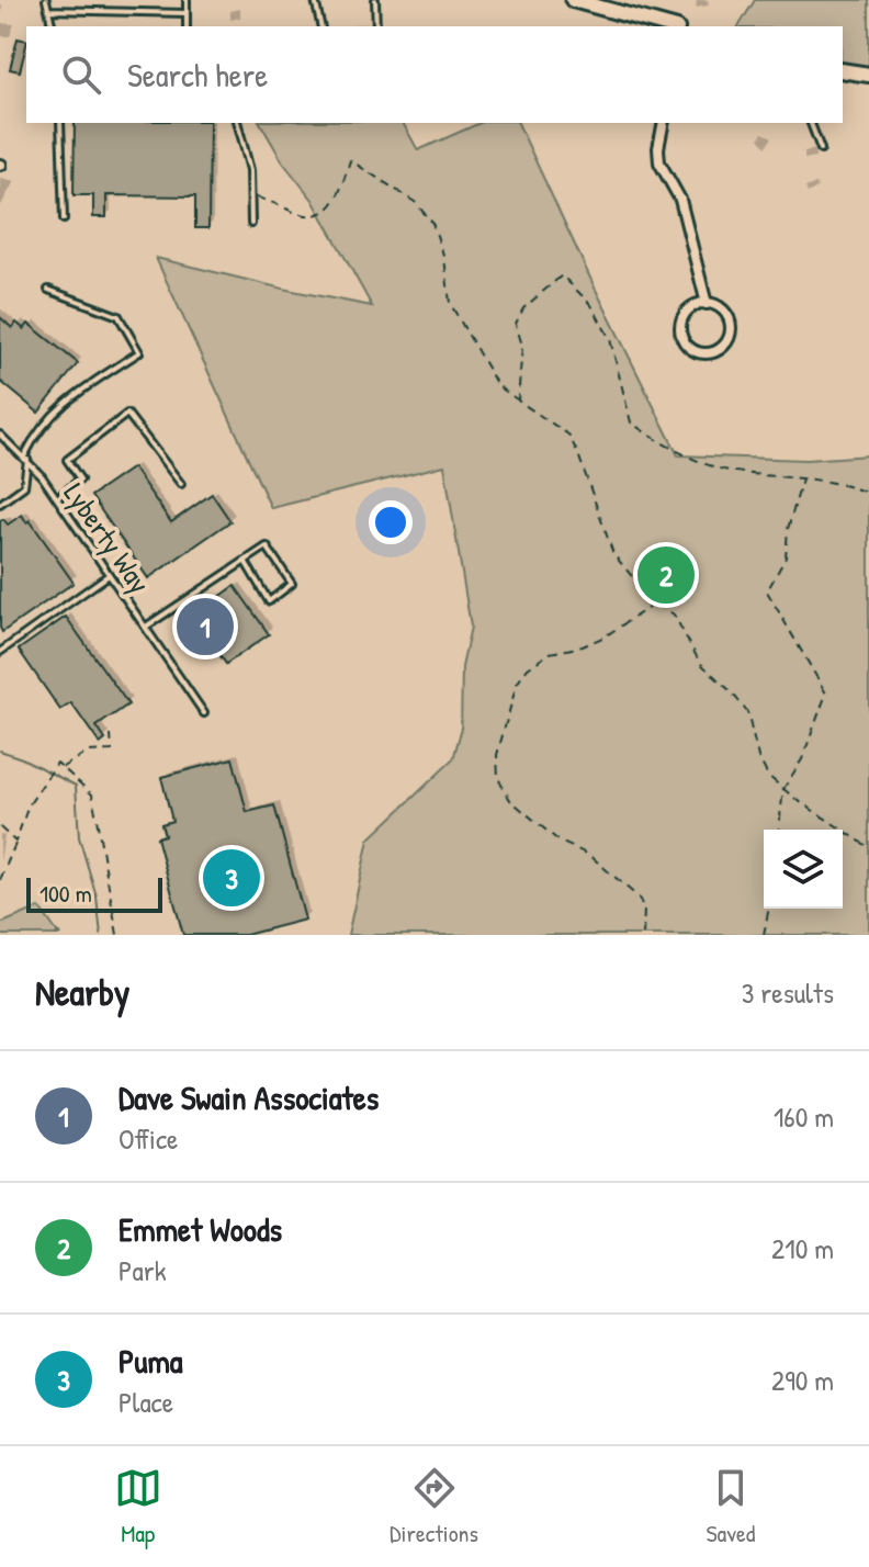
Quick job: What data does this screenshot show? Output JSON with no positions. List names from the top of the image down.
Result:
{
  "streets": {
    "lane": ["Lyberty Way"]
  },
  "scale_bar": "100 m",
  "page": {
    "search": "Search here",
    "pins": ["2", "1", "3"],
    "scale": "100 m",
    "heading": ["Nearby", "3 results"],
    "list": [
      {
        "mark": "1",
        "name": "Dave Swain Associates",
        "note": "Office",
        "value": "160 m"
      },
      {
        "mark": "2",
        "name": "Emmet Woods",
        "note": "Park",
        "value": "210 m"
      },
      {
        "mark": "3",
        "name": "Puma",
        "note": "Place",
        "value": "290 m"
      }
    ],
    "nav": ["Map", "Directions", "Saved"]
  }
}
